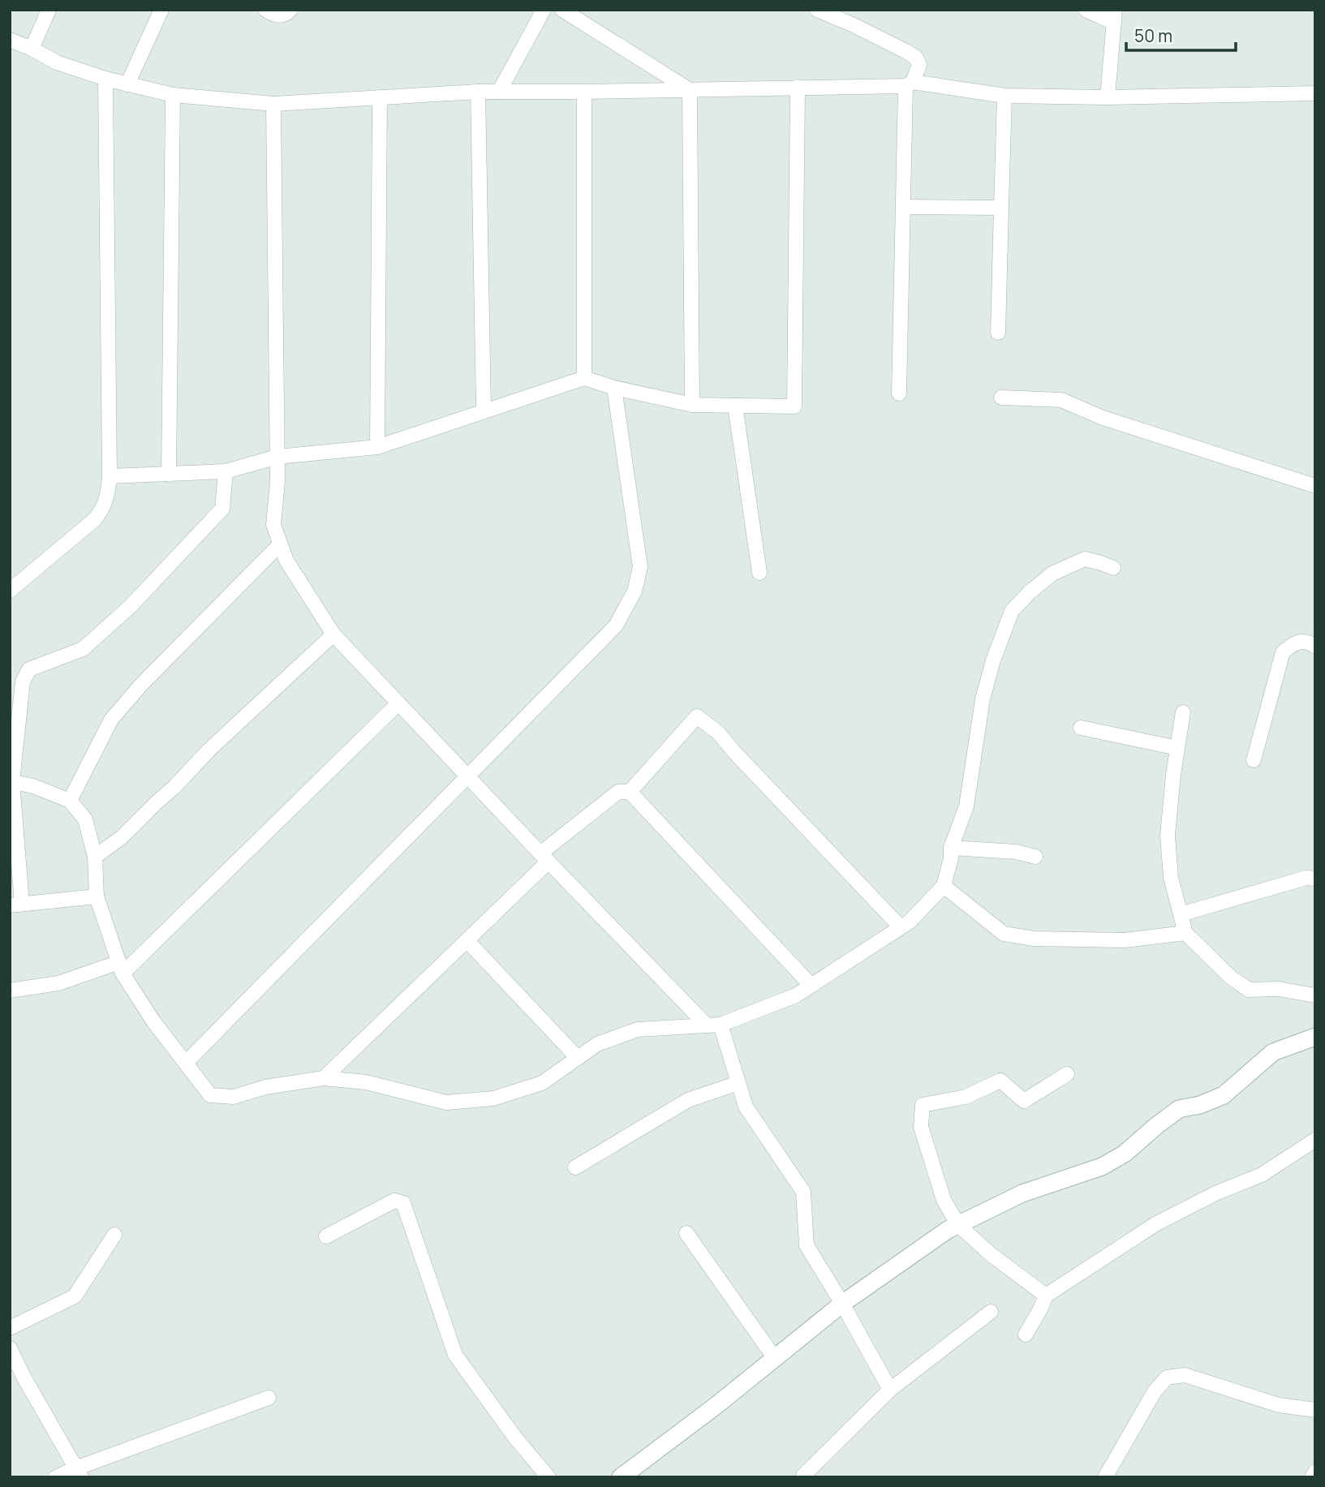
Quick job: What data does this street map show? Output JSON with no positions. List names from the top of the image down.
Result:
{
  "scale_bar": "50 m"
}
